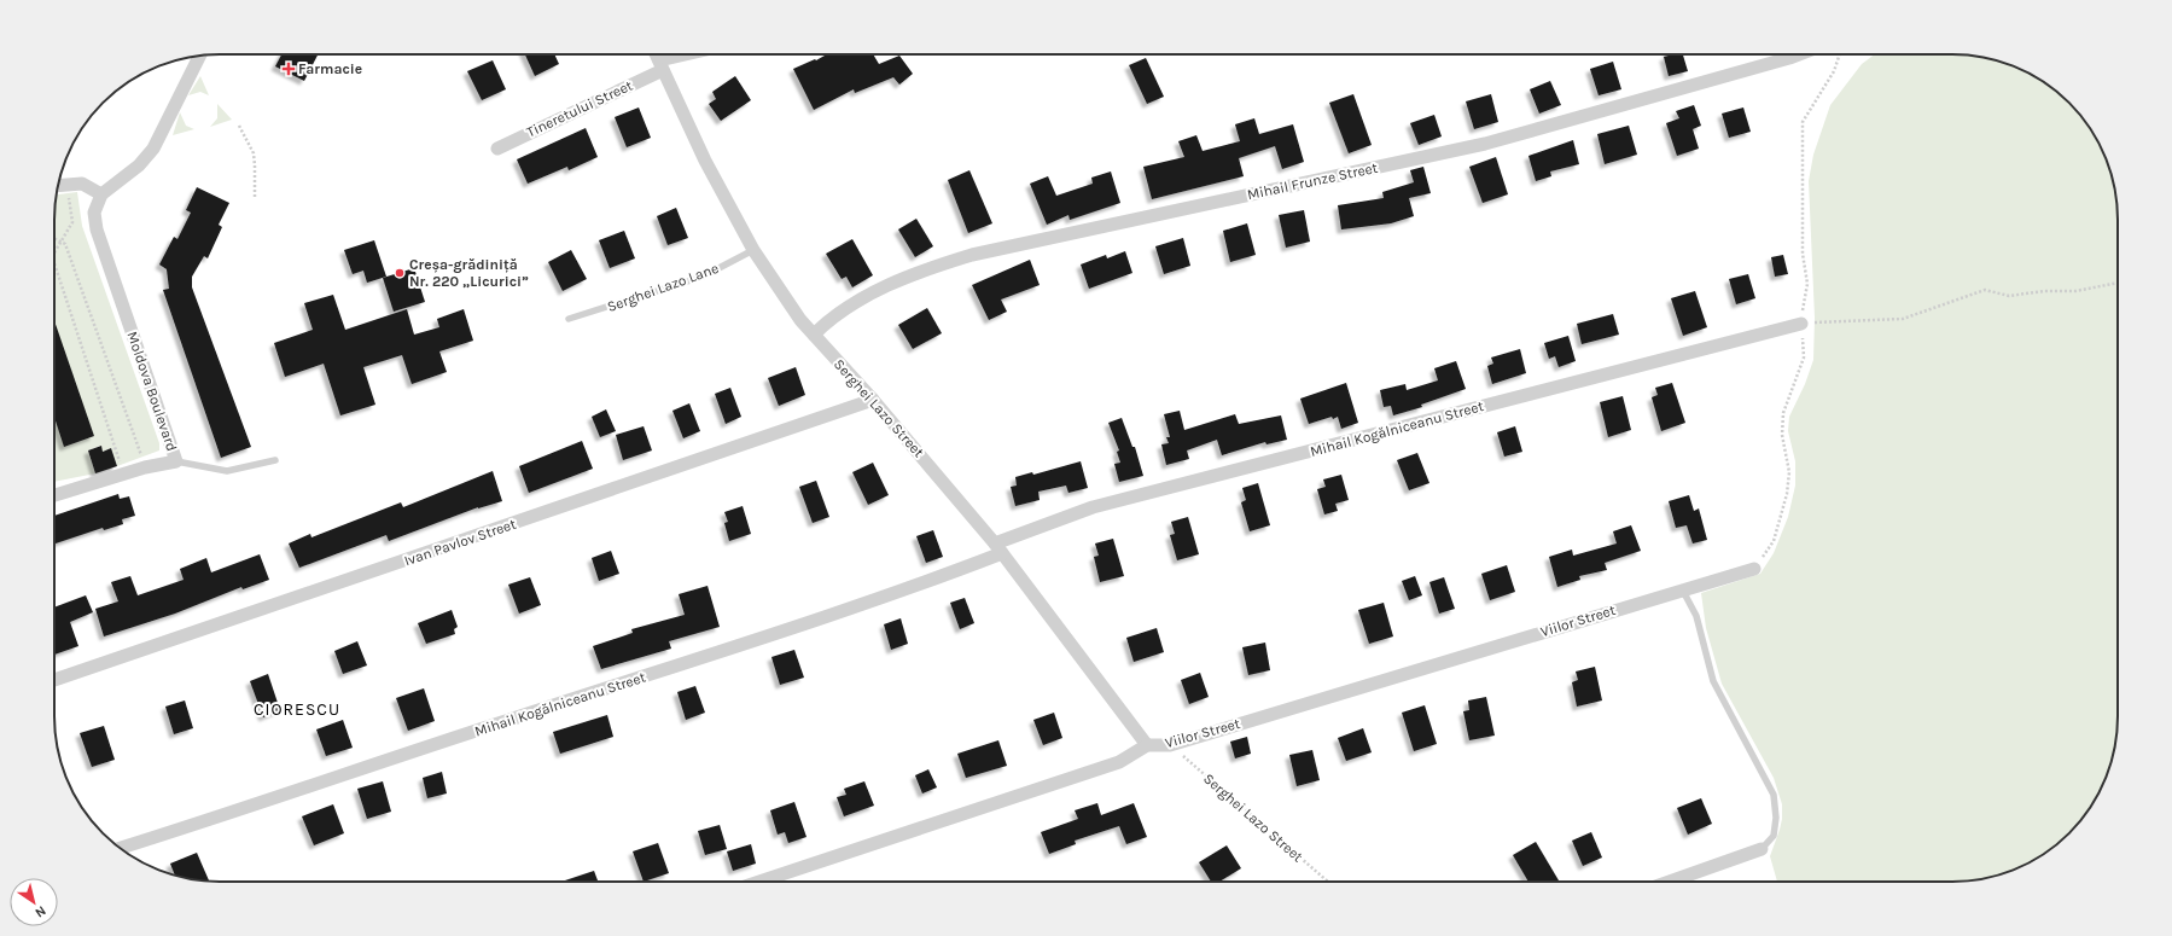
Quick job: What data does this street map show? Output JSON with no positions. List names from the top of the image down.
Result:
{
  "streets": {
    "street": [
      "Tineretului Street",
      "Mihail Frunze Street",
      "Moldova Boulevard",
      "Serghei Lazo Street",
      "Mihail Kogălniceanu Street",
      "Ivan Pavlov Street",
      "Viilor Street"
    ],
    "lane": ["Serghei Lazo Lane"]
  },
  "crossings": [
    ["Tineretului Street", "Serghei Lazo Street"],
    ["Mihail Frunze Street", "Serghei Lazo Street"],
    ["Serghei Lazo Lane", "Serghei Lazo Street"],
    ["Serghei Lazo Street", "Mihail Kogălniceanu Street"],
    ["Serghei Lazo Street", "Ivan Pavlov Street"],
    ["Serghei Lazo Street", "Viilor Street"]
  ],
  "districts": ["CIORESCU"],
  "places": {
    "health": ["Farmacie"],
    "other": ["Creșa-grădiniță Nr. 220 „Licurici”"]
  },
  "north": "bottom right"
}
